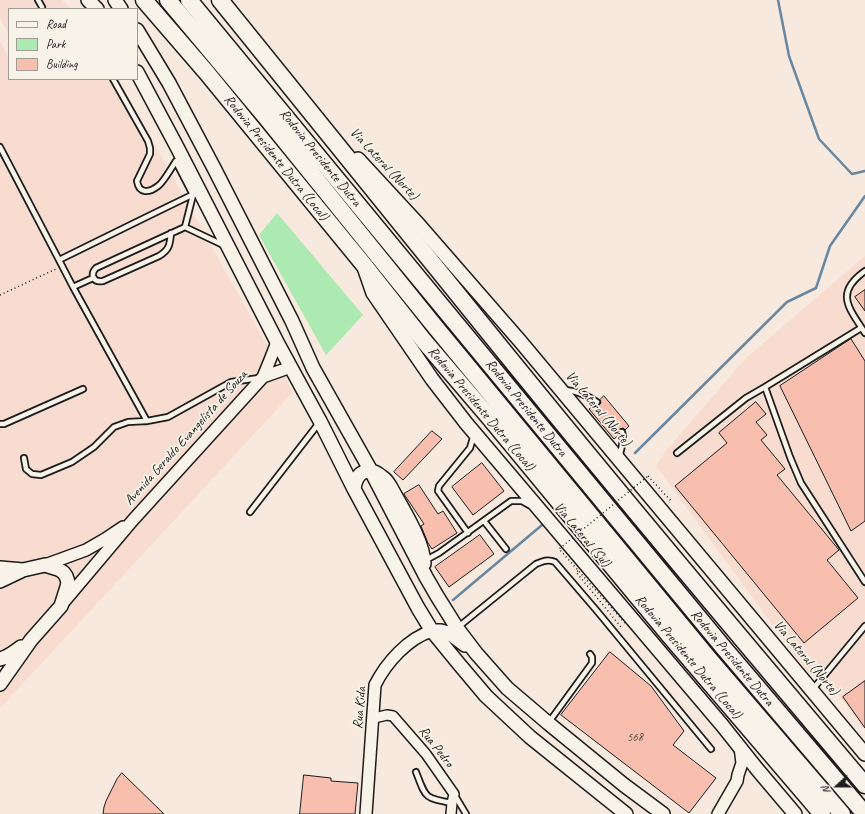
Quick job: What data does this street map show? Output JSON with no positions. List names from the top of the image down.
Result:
{
  "streets": {
    "highway": ["Rodovia Presidente Dutra (Local)", "Rodovia Presidente Dutra"],
    "main road": ["Via Lateral (Norte)", "Avenida Geraldo Evangelista de Souza", "Via Lateral (Sul)"],
    "street": ["Rua Kida", "Rua Pedro"]
  },
  "crossings": [
    ["Rodovia Presidente Dutra (Local)", "Via Lateral (Sul)"],
    ["Rodovia Presidente Dutra", "Via Lateral (Norte)"],
    ["Rua Kida", "Rua Pedro"]
  ],
  "house_numbers": ["568"],
  "legend": ["Road", "Park", "Building"],
  "north": "left"
}
